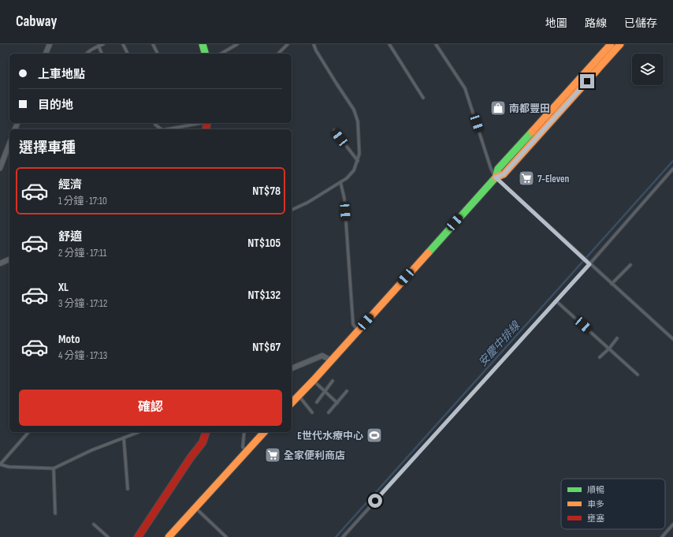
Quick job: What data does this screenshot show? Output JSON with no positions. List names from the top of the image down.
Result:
{
  "water": ["安慶中排線"],
  "places": {
    "shop": ["南都豐田"],
    "supermarket": ["7-Eleven", "全家便利商店"],
    "sports": ["E世代水療中心"]
  },
  "legend": ["順暢", "車多", "壅塞"],
  "page": {
    "header": "Cabway",
    "nav": ["地圖", "路線", "已儲存"],
    "banner": ["上車地點", "目的地"],
    "heading": "選擇車種",
    "list": [
      {
        "name": "經濟",
        "note": "1 分鐘 · 17:10",
        "value": "NT$78"
      },
      {
        "name": "舒適",
        "note": "2 分鐘 · 17:11",
        "value": "NT$105"
      },
      {
        "name": "XL",
        "note": "3 分鐘 · 17:12",
        "value": "NT$132"
      },
      {
        "name": "Moto",
        "note": "4 分鐘 · 17:13",
        "value": "NT$67"
      }
    ],
    "buttons": "確認"
  }
}
